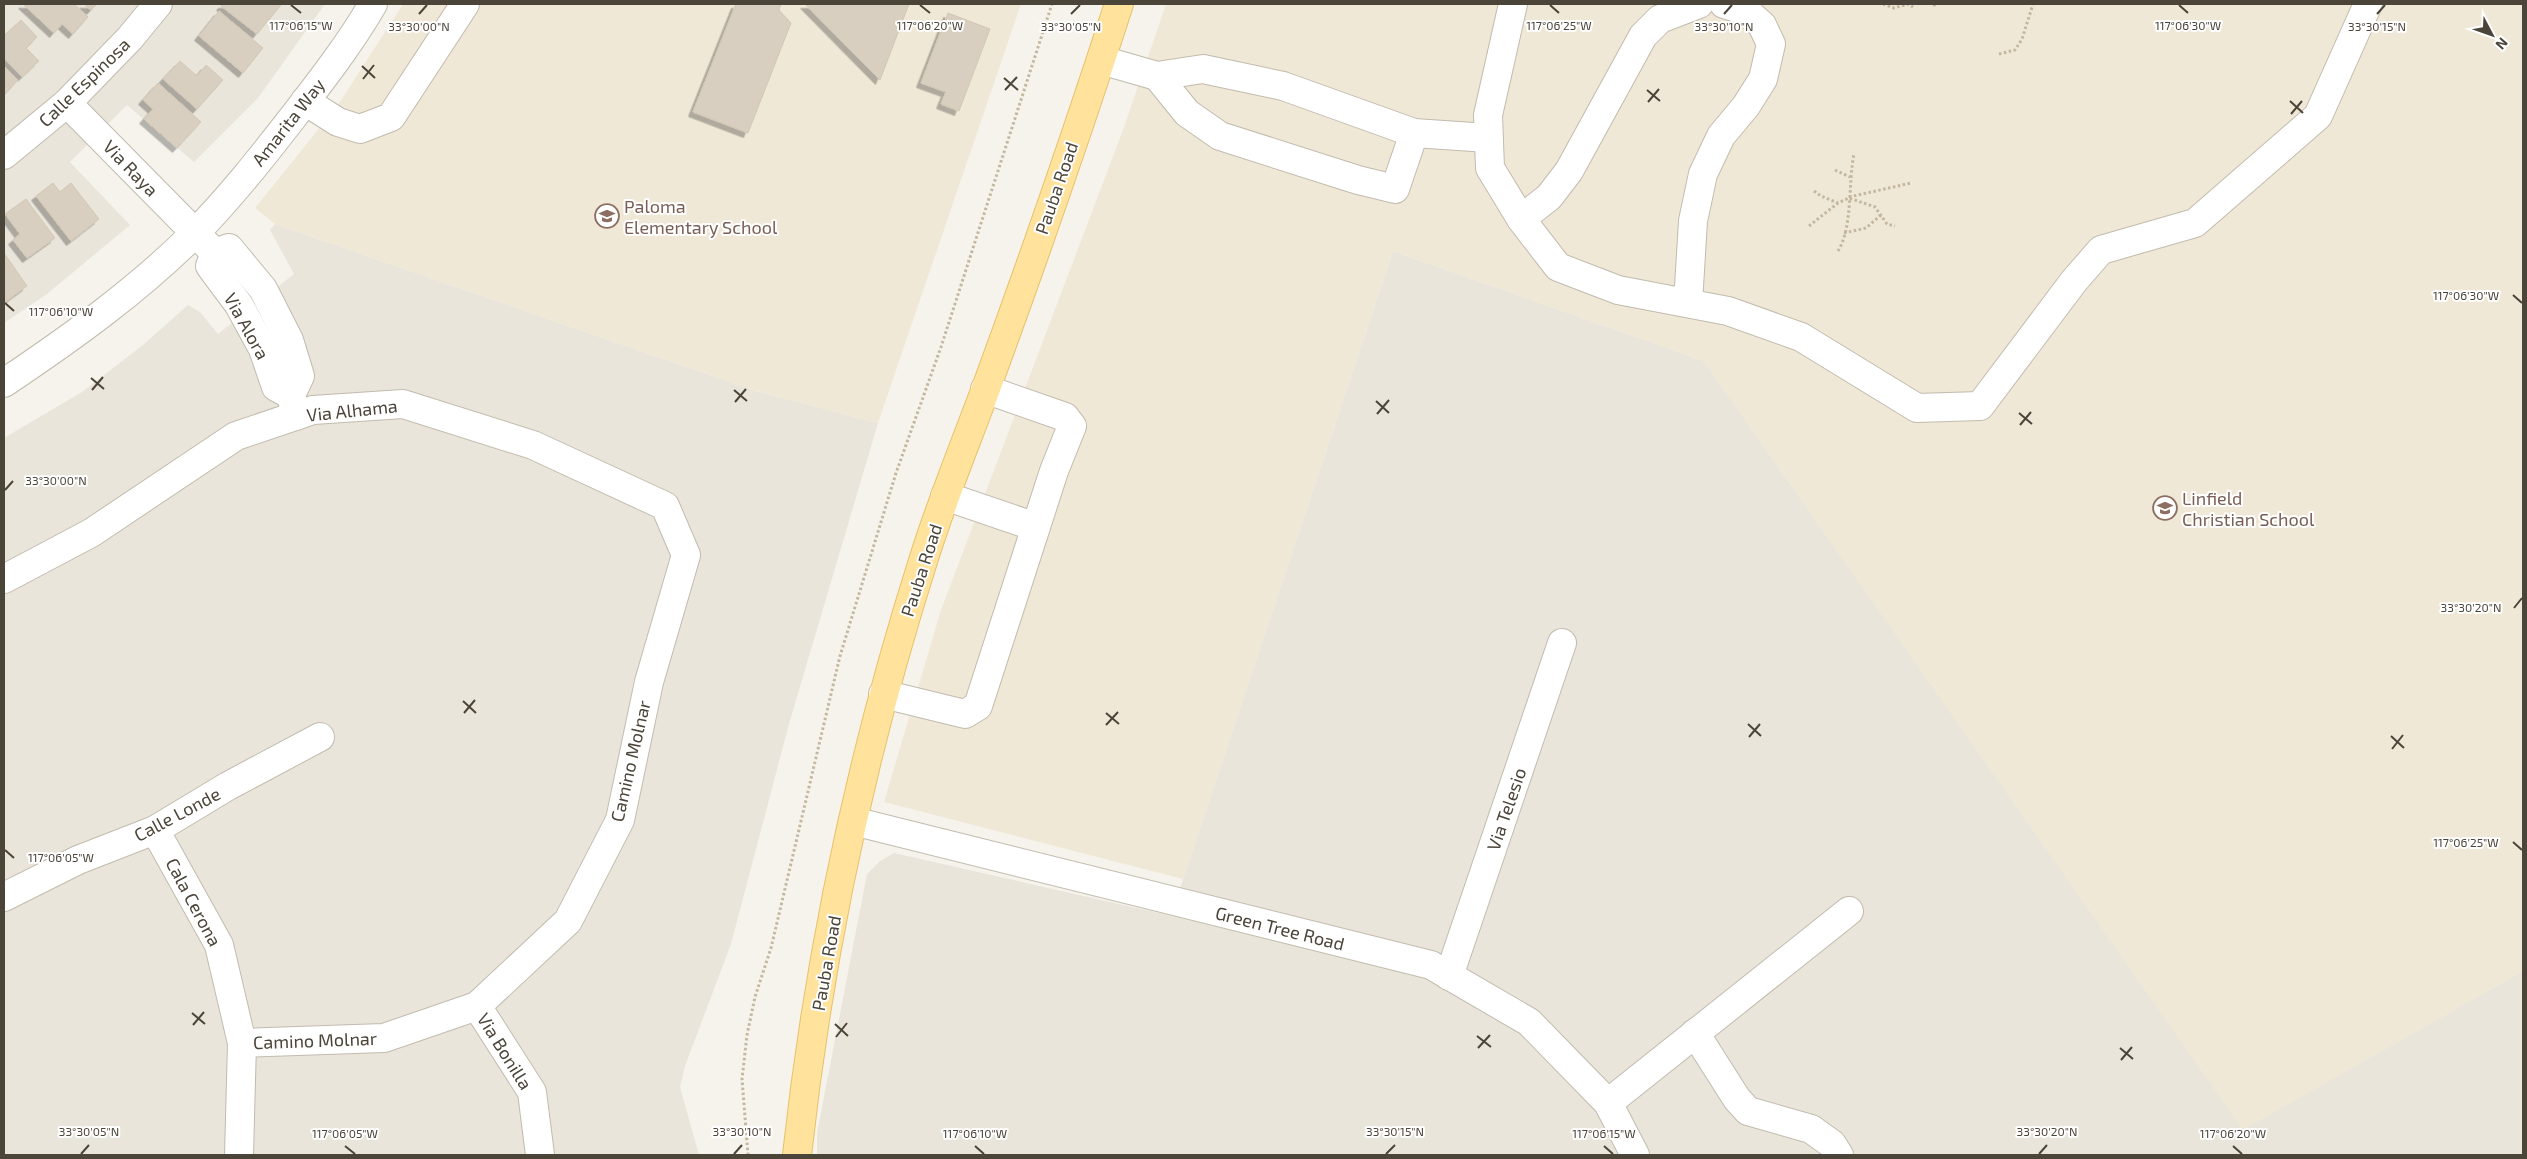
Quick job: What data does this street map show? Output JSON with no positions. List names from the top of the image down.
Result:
{
  "streets": {
    "main road": ["Pauba Road"],
    "street": [
      "Calle Espinosa",
      "Amarita Way",
      "Via Raya",
      "Via Alora",
      "Via Alhama",
      "Camino Molnar",
      "Via Telesio",
      "Calle Londe",
      "Cala Cerona",
      "Green Tree Road",
      "Via Bonilla"
    ]
  },
  "crossings": [
    ["Calle Espinosa", "Via Raya"],
    ["Amarita Way", "Via Raya"],
    ["Amarita Way", "Via Alora"],
    ["Via Raya", "Via Alora"],
    ["Pauba Road", "Green Tree Road"],
    ["Via Alora", "Via Alhama"],
    ["Via Alhama", "Camino Molnar"],
    ["Camino Molnar", "Cala Cerona"],
    ["Camino Molnar", "Via Bonilla"],
    ["Via Telesio", "Green Tree Road"],
    ["Calle Londe", "Cala Cerona"]
  ],
  "places": {
    "school or university": ["Paloma Elementary School", "Linfield Christian School"]
  },
  "north": "bottom right",
  "coordinates": [
    "117°06'15\"W",
    "117°06'20\"W",
    "117°06'25\"W",
    "117°06'30\"W",
    "33°30'00\"N",
    "33°30'05\"N",
    "33°30'10\"N",
    "33°30'15\"N",
    "117°06'10\"W",
    "33°30'20\"N",
    "117°06'05\"W"
  ]
}
